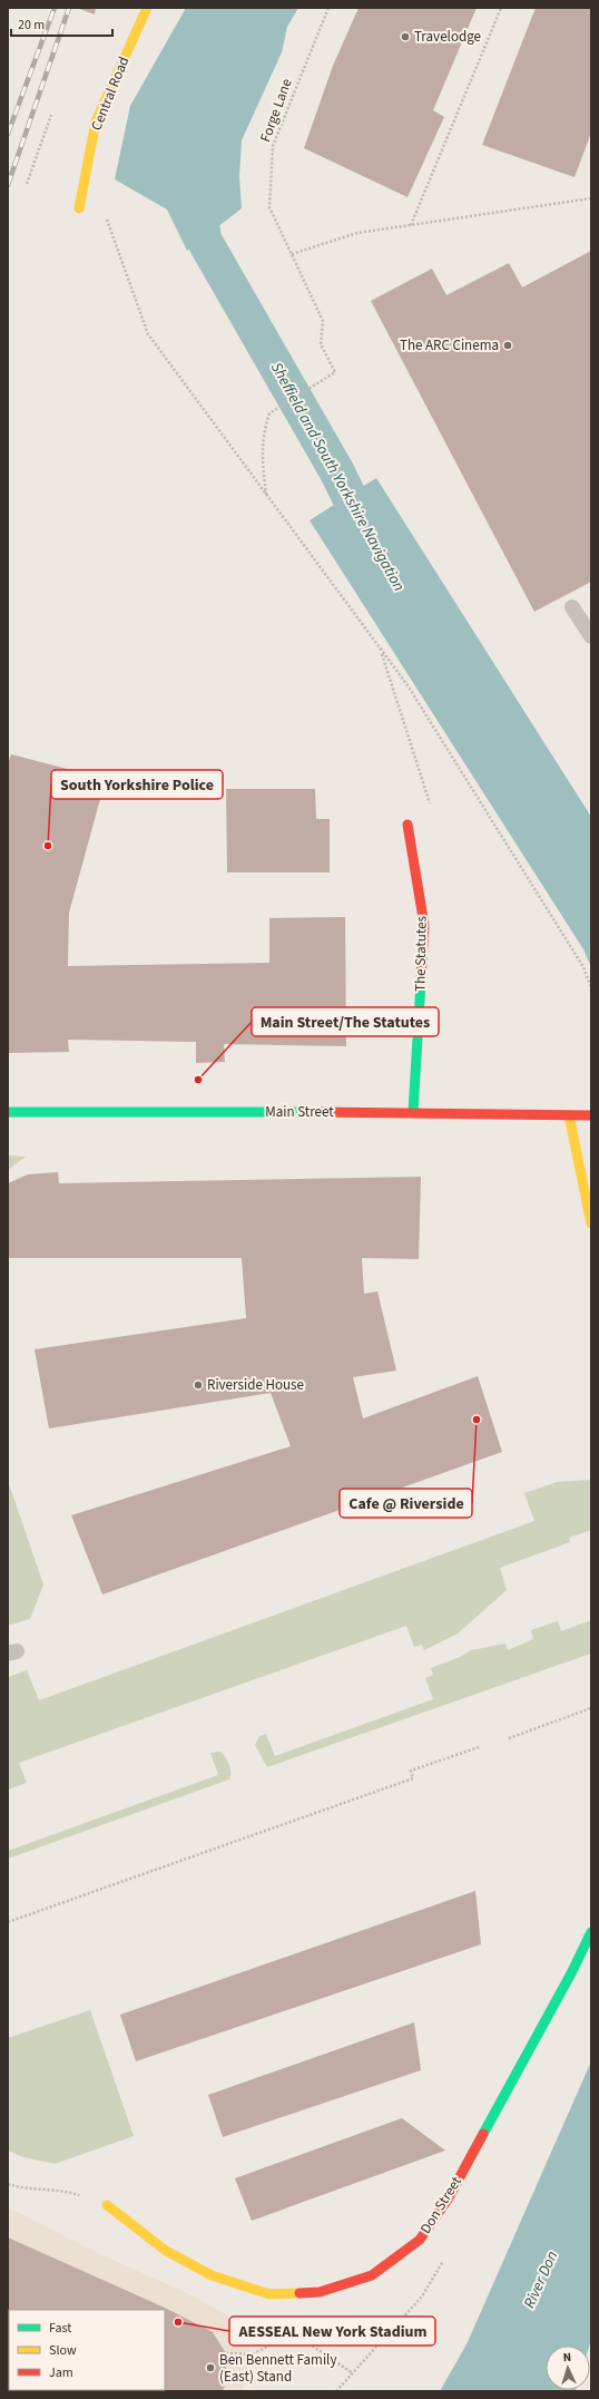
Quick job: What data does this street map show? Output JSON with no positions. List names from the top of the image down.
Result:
{
  "streets": {
    "street": [
      "Central Road",
      "The Statutes",
      "Main Street",
      "Don Street"
    ],
    "path": ["Forge Lane"]
  },
  "crossings": [
    ["The Statutes", "Main Street"]
  ],
  "water": ["Sheffield and South Yorkshire Navigation", "River Don"],
  "places": [
    "Travelodge",
    "The ARC Cinema",
    "South Yorkshire Police",
    "Main Street/The Statutes",
    "Riverside House",
    "Cafe @ Riverside",
    "AESSEAL New York Stadium",
    "Ben Bennett Family (East) Stand"
  ],
  "legend": ["Fast", "Slow", "Jam"],
  "scale_bar": "20 m",
  "north": "top"
}
